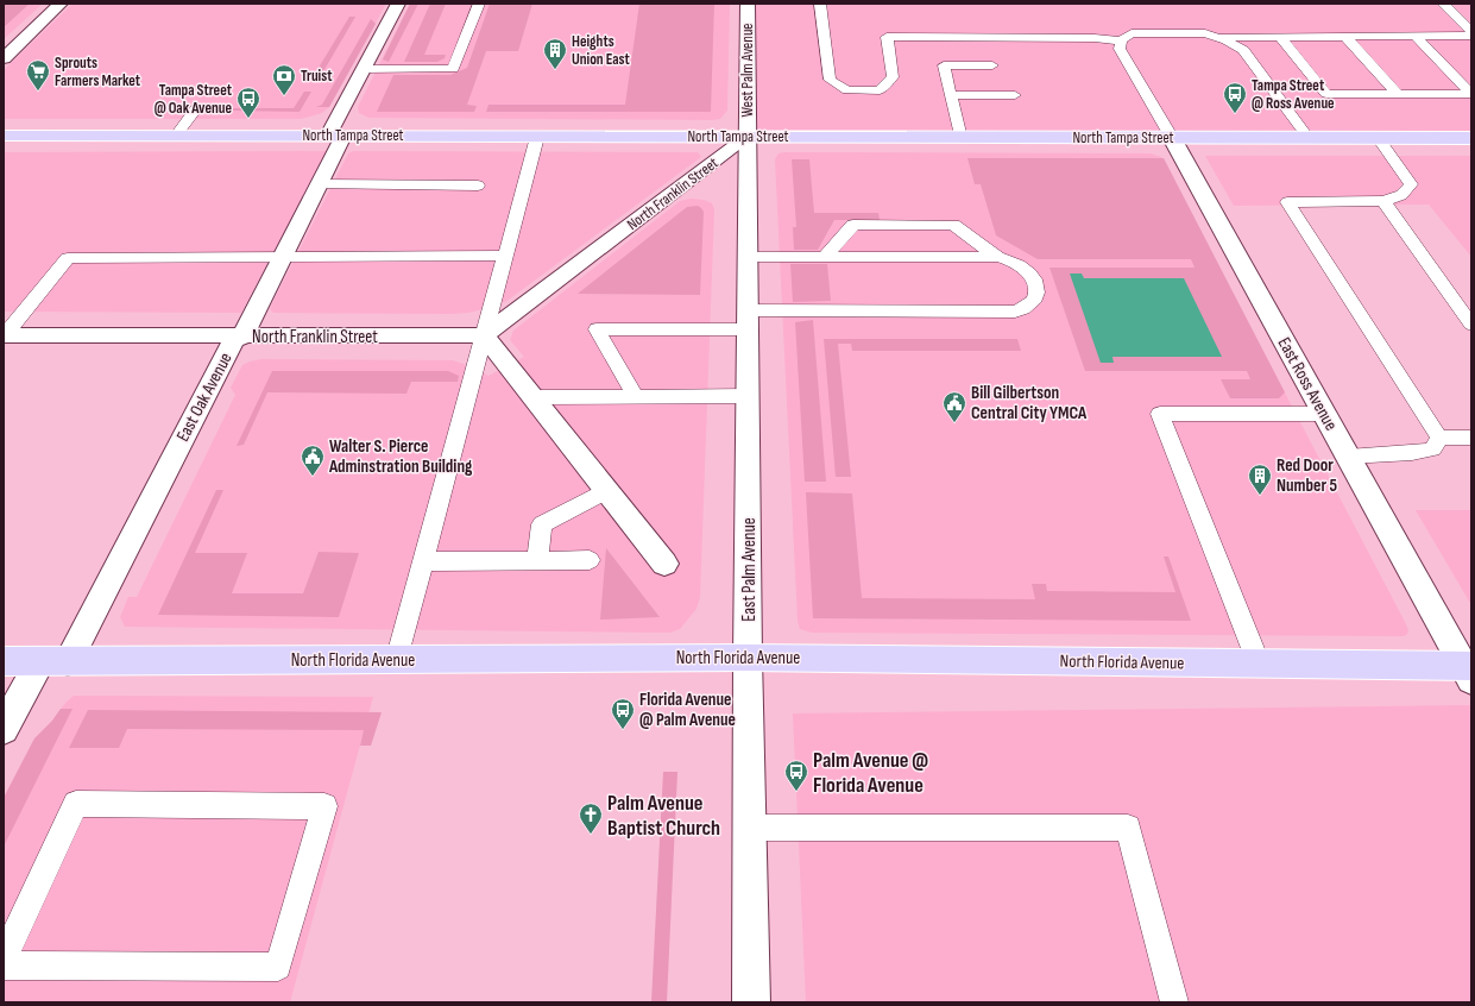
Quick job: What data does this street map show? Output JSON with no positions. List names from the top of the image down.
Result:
{
  "streets": {
    "main road": ["North Tampa Street", "North Florida Avenue"],
    "street": [
      "West Palm Avenue",
      "North Franklin Street",
      "East Ross Avenue",
      "East Oak Avenue",
      "East Palm Avenue"
    ]
  },
  "crossings": [
    ["West Palm Avenue", "North Tampa Street"],
    ["West Palm Avenue", "North Franklin Street"],
    ["West Palm Avenue", "East Palm Avenue"],
    ["North Tampa Street", "North Franklin Street"],
    ["North Tampa Street", "East Ross Avenue"],
    ["North Tampa Street", "East Oak Avenue"],
    ["North Tampa Street", "East Palm Avenue"],
    ["North Franklin Street", "East Oak Avenue"],
    ["North Franklin Street", "East Palm Avenue"],
    ["East Ross Avenue", "North Florida Avenue"],
    ["East Oak Avenue", "North Florida Avenue"],
    ["East Palm Avenue", "North Florida Avenue"]
  ],
  "places": {
    "building": ["Heights Union East", "Red Door Number 5"],
    "supermarket": ["Sprouts Farmers Market"],
    "bank": ["Truist"],
    "bus stop": [
      "Tampa Street @ Ross Avenue",
      "Tampa Street @ Oak Avenue",
      "Florida Avenue @ Palm Avenue",
      "Palm Avenue @ Florida Avenue"
    ],
    "public building": ["Bill Gilbertson Central City YMCA", "Walter S. Pierce Adminstration Building"],
    "church": ["Palm Avenue Baptist Church"]
  }
}
